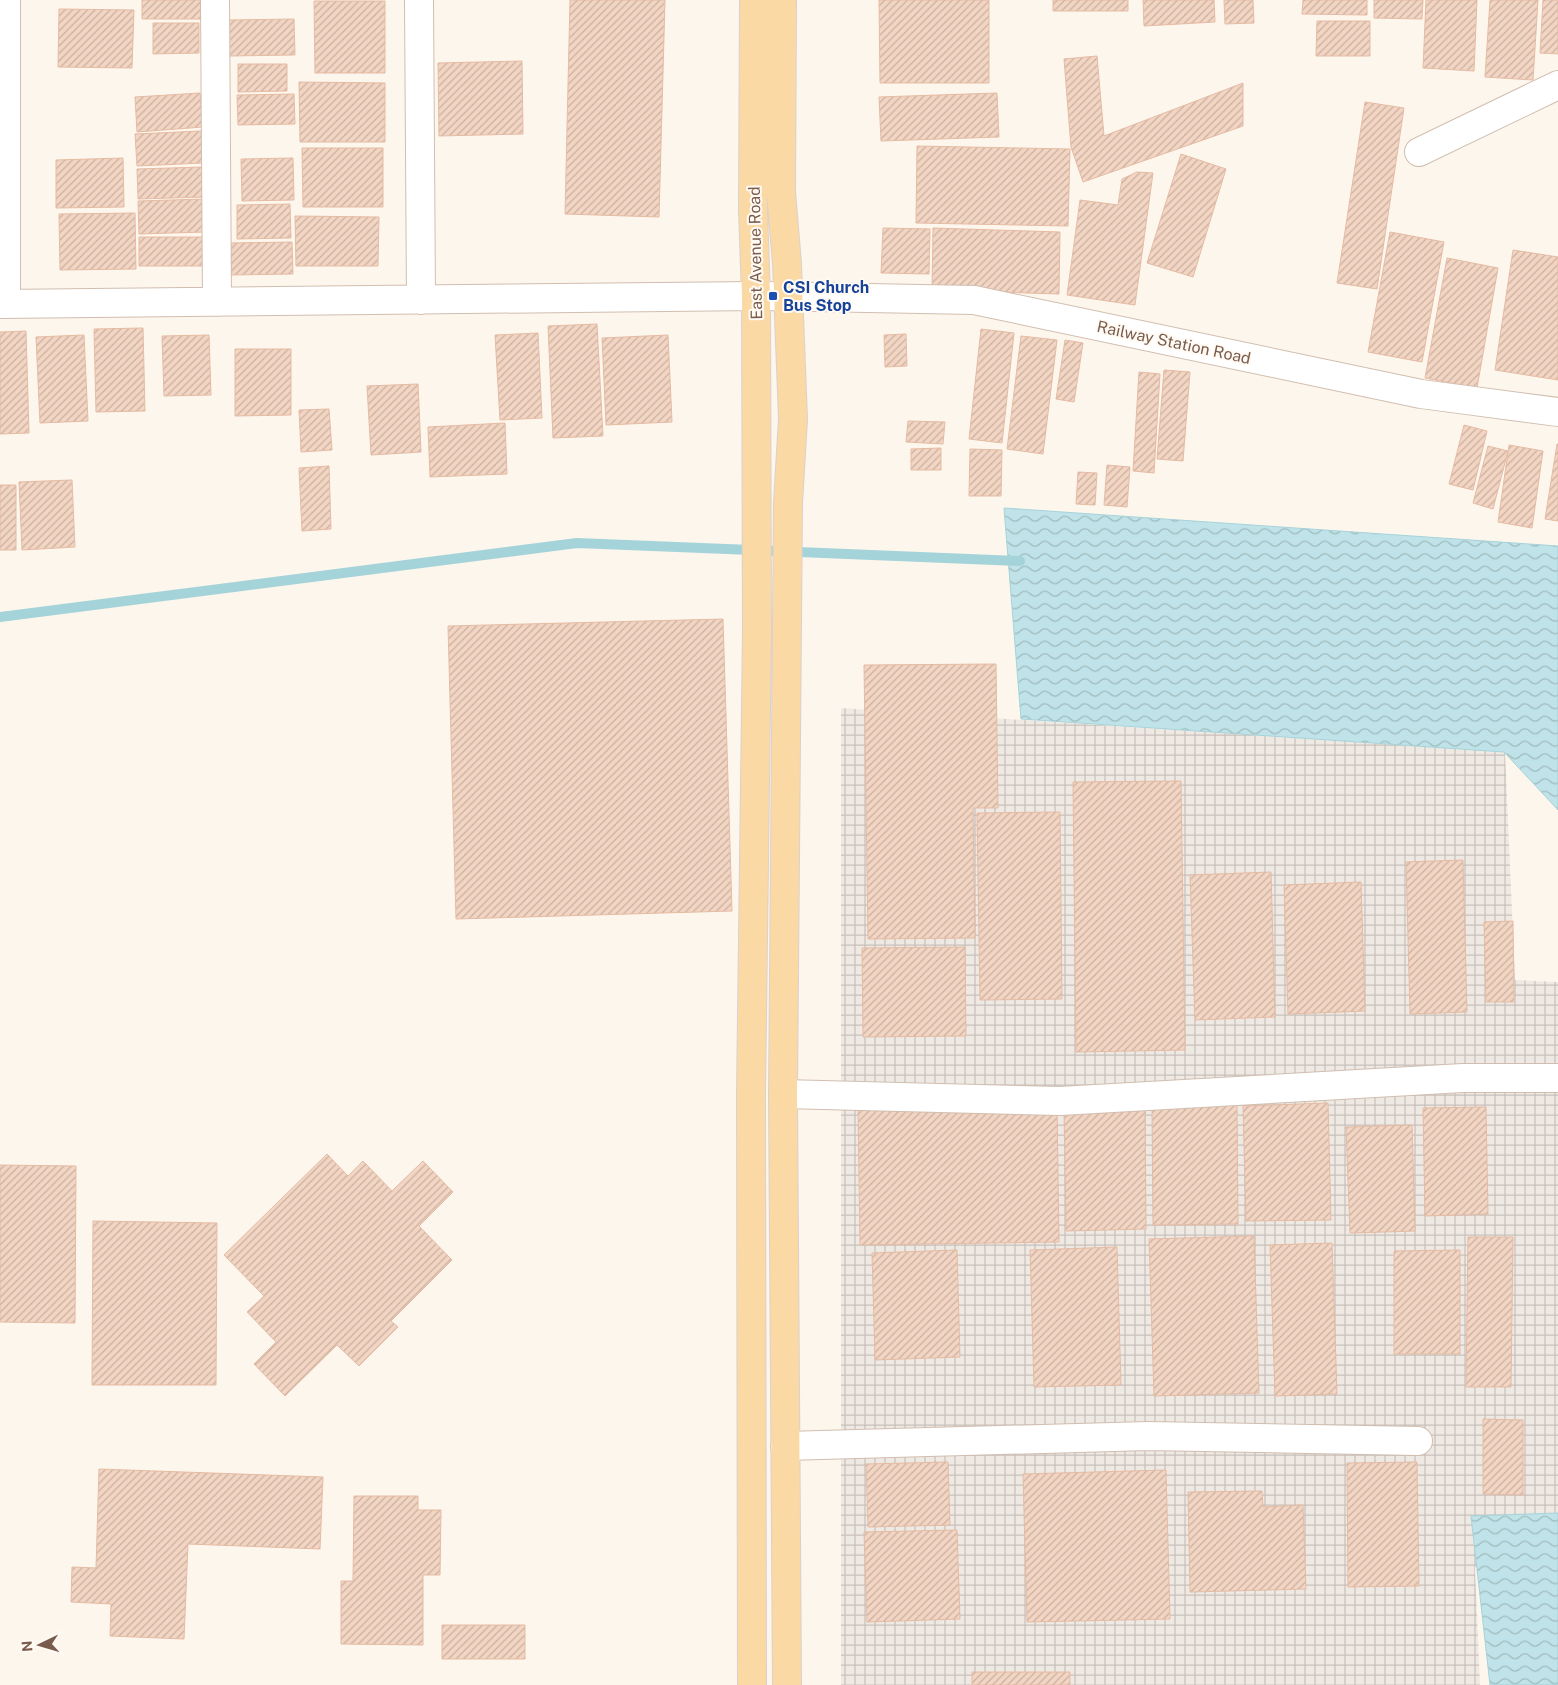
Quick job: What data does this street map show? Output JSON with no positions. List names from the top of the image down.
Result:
{
  "streets": {
    "main road": ["East Avenue Road"],
    "street": ["Railway Station Road"]
  },
  "crossings": [
    ["East Avenue Road", "Railway Station Road"]
  ],
  "places": {
    "transit": ["CSI Church Bus Stop"]
  },
  "north": "left"
}
